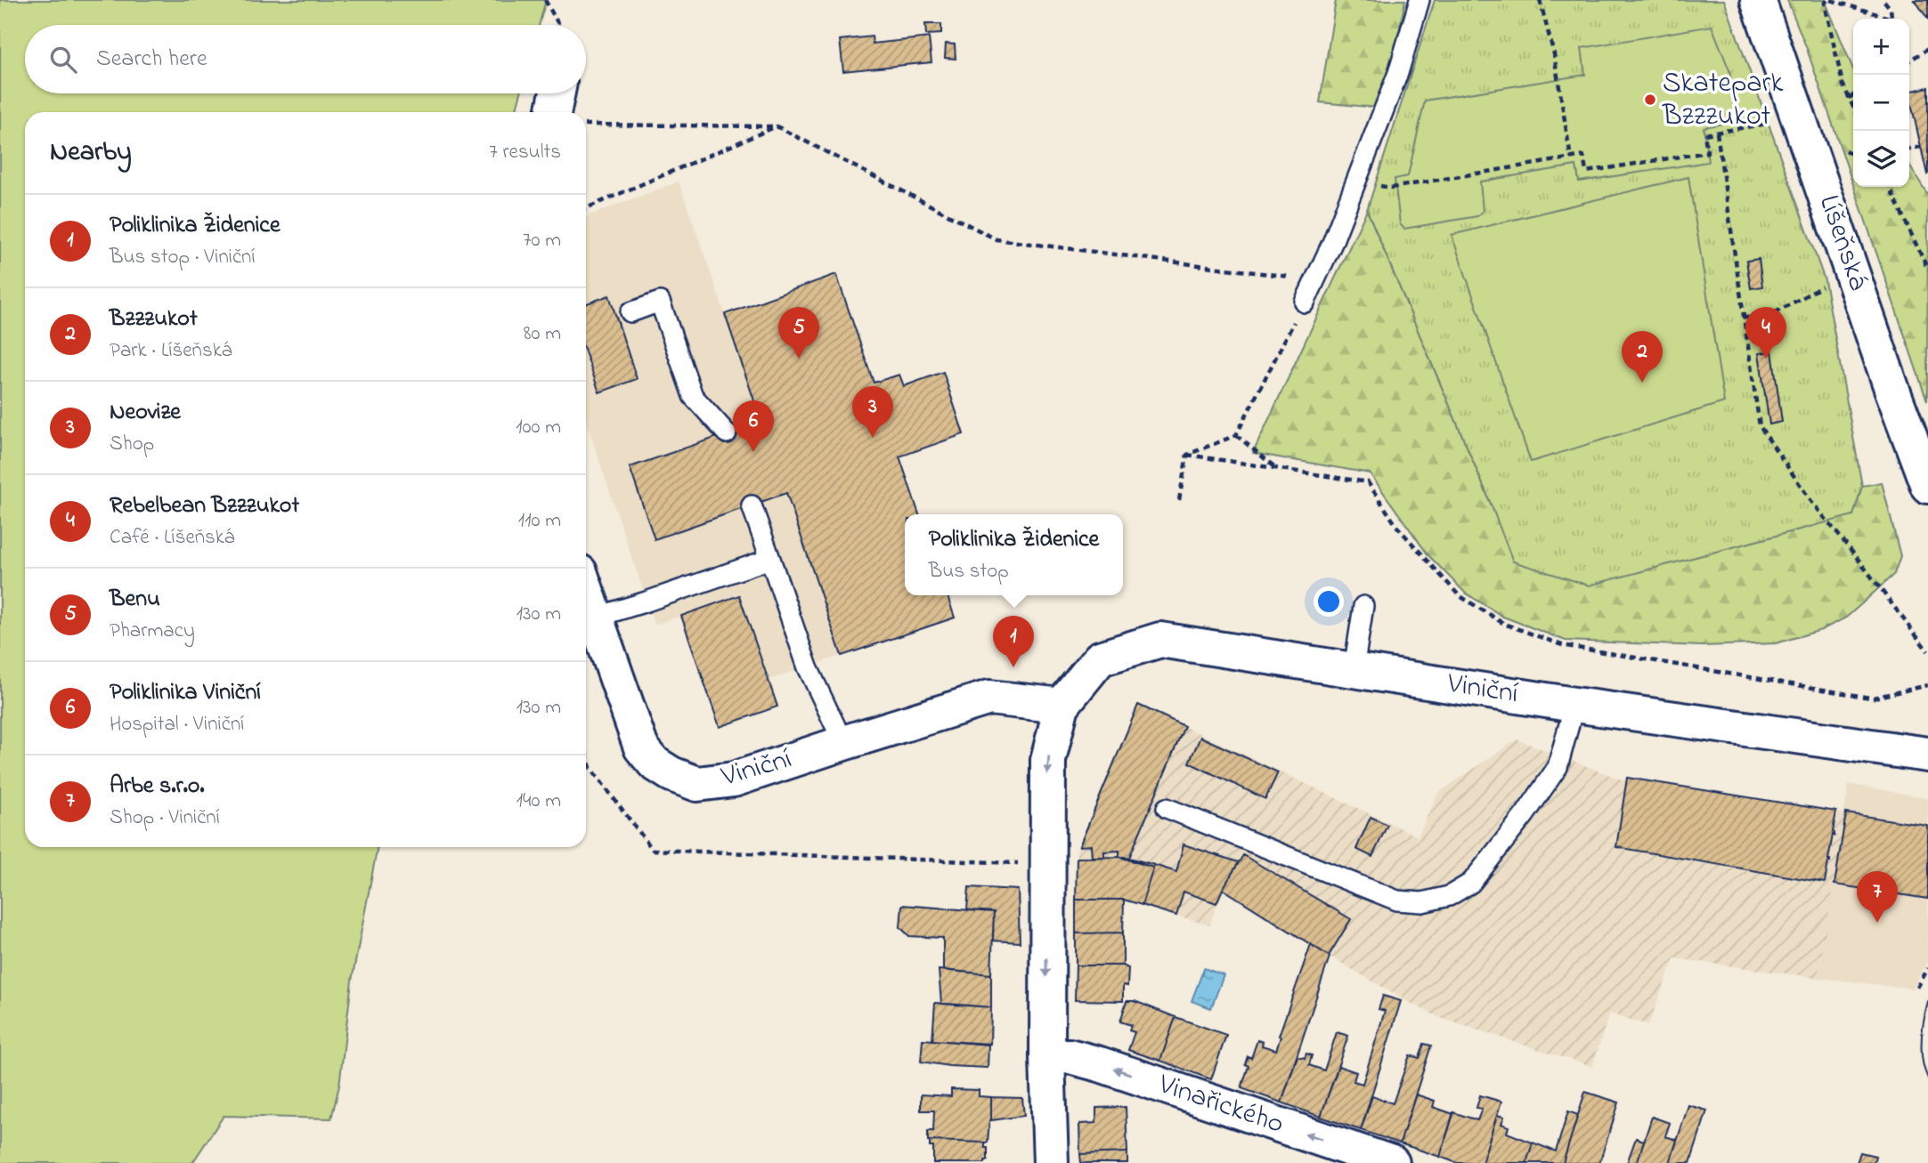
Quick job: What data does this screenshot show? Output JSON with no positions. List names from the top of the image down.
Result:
{
  "streets": {
    "street": ["Líšeňská", "Viniční", "Vinařického"]
  },
  "crossings": [
    ["Viniční", "Vinařického"]
  ],
  "one_way": ["Vinařického"],
  "places": ["Skatepark Bzzzukot"],
  "page": {
    "map_buttons": ["+", "−"],
    "search": "Search here",
    "heading": ["Nearby", "7 results"],
    "list": [
      {
        "mark": "1",
        "name": "Poliklinika Židenice",
        "note": "Bus stop · Viniční",
        "value": "70 m"
      },
      {
        "mark": "2",
        "name": "Bzzzukot",
        "note": "Park · Líšeňská",
        "value": "80 m"
      },
      {
        "mark": "3",
        "name": "Neovize",
        "note": "Shop",
        "value": "100 m"
      },
      {
        "mark": "4",
        "name": "Rebelbean Bzzzukot",
        "note": "Café · Líšeňská",
        "value": "110 m"
      },
      {
        "mark": "5",
        "name": "Benu",
        "note": "Pharmacy",
        "value": "130 m"
      },
      {
        "mark": "6",
        "name": "Poliklinika Viniční",
        "note": "Hospital · Viniční",
        "value": "130 m"
      },
      {
        "mark": "7",
        "name": "Arbe s.r.o.",
        "note": "Shop · Viniční",
        "value": "140 m"
      }
    ],
    "pins": [
      "4",
      "5",
      "2",
      "3",
      "6",
      "1",
      "7"
    ],
    "popup": ["Poliklinika Židenice", "Bus stop"]
  }
}
